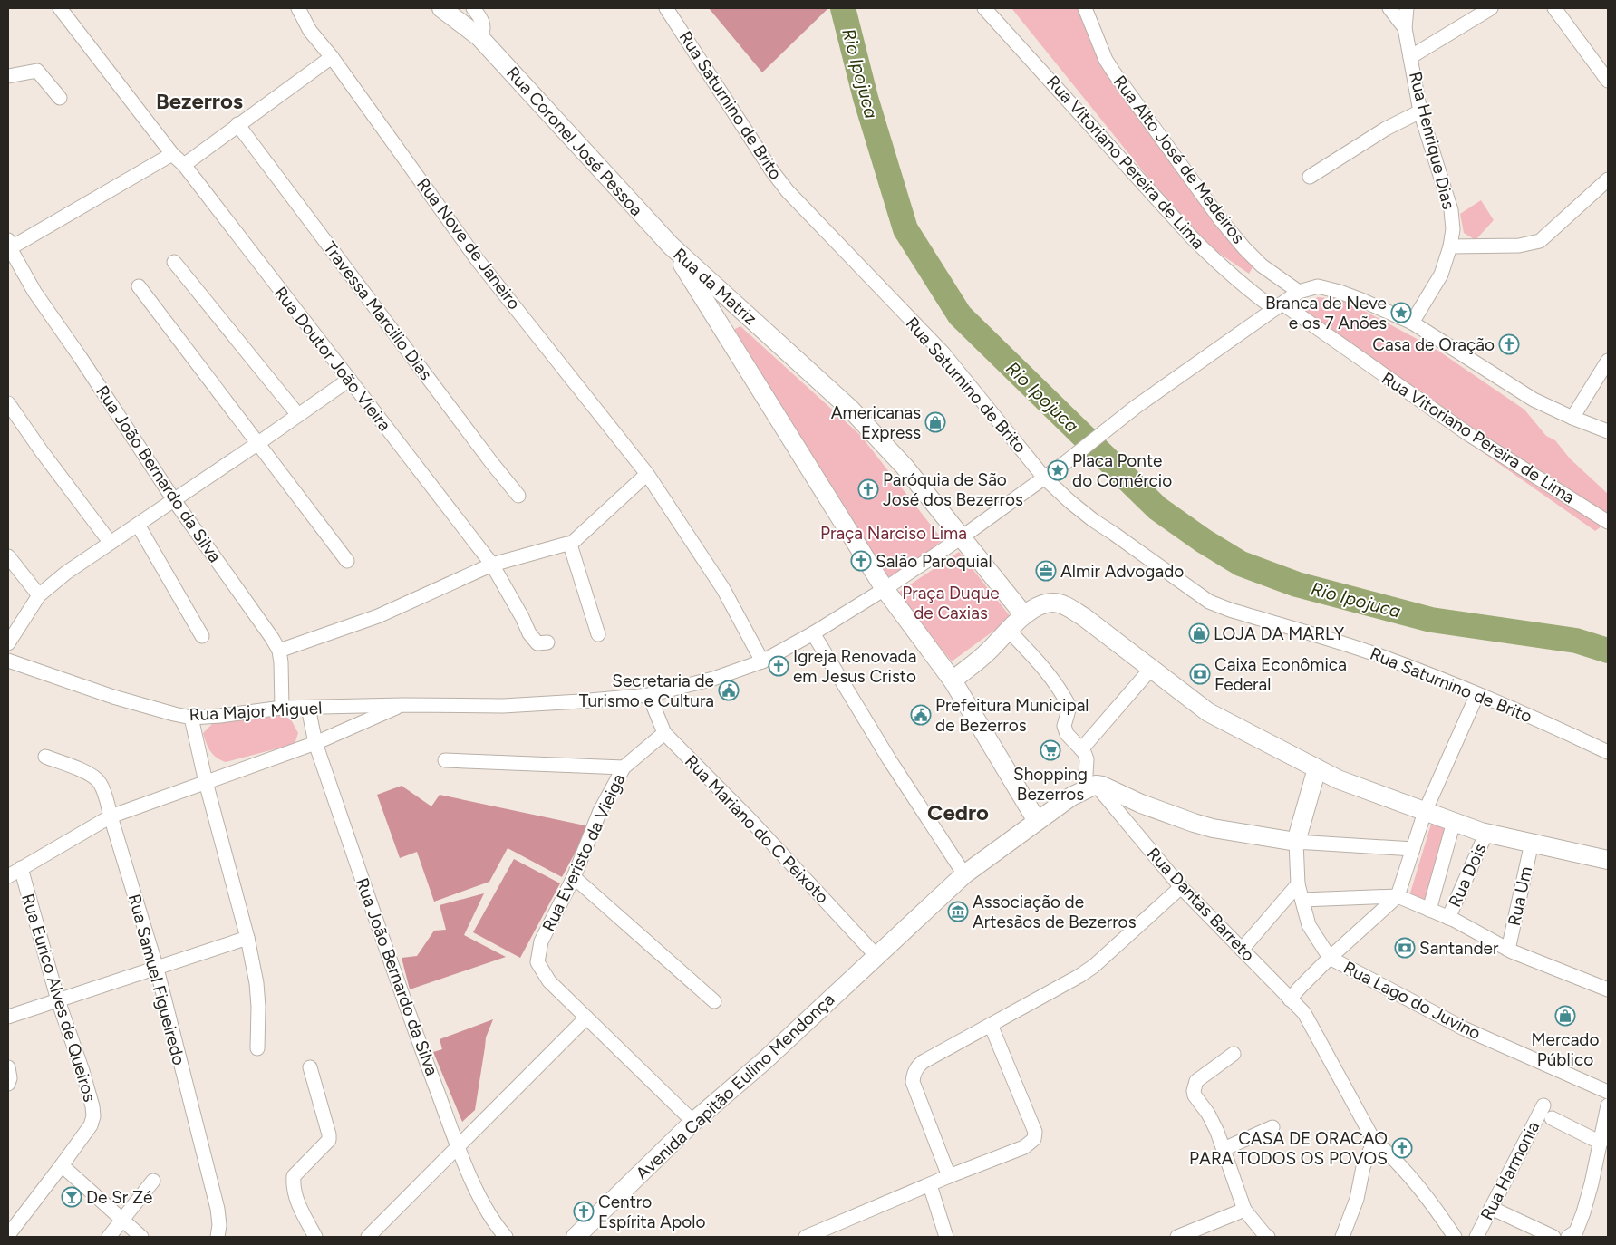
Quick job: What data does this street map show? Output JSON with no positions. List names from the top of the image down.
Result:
{
  "streets": {
    "main road": ["Rua Coronel José Pessoa", "Rua da Matriz", "Avenida Capitão Eulino Mendonça"],
    "street": [
      "Rua Saturnino de Brito",
      "Rua Henrique Dias",
      "Rua Alto José de Medeiros",
      "Rua Vitoriano Pereira de Lima",
      "Rua Nove de Janeiro",
      "Travessa Marcilio Dias",
      "Rua Doutor João Vieira",
      "Rua João Bernardo da Silva",
      "Rua Major Miguel",
      "Rua Mariano do C Peixoto",
      "Rua Everisto da Vieiga",
      "Rua Dois",
      "Rua Um",
      "Rua Dantas Barreto",
      "Rua Samuel Figueiredo",
      "Rua Eurico Alves de Queiros",
      "Rua Lago do Juvino",
      "Rua Harmonia"
    ]
  },
  "crossings": [
    ["Rua Coronel José Pessoa", "Rua da Matriz"],
    ["Rua Nove de Janeiro", "Rua Major Miguel"],
    ["Rua da Matriz", "Rua Major Miguel"],
    ["Rua da Matriz", "Avenida Capitão Eulino Mendonça"],
    ["Rua João Bernardo da Silva", "Rua Major Miguel"],
    ["Rua Major Miguel", "Rua Mariano do C Peixoto"],
    ["Rua Mariano do C Peixoto", "Rua Everisto da Vieiga"],
    ["Rua Mariano do C Peixoto", "Avenida Capitão Eulino Mendonça"],
    ["Rua Dantas Barreto", "Avenida Capitão Eulino Mendonça"]
  ],
  "districts": ["Bezerros", "Cedro"],
  "water": ["Rio Ipojuca"],
  "parks": ["Praça Narciso Lima", "Praça Duque de Caxias"],
  "places": {
    "place": ["Branca de Neve e os 7 Anões", "Placa Ponte do Comércio"],
    "church": [
      "Casa de Oração",
      "Paróquia de São José dos Bezerros",
      "Salão Paroquial",
      "Igreja Renovada em Jesus Cristo",
      "CASA DE ORACAO PARA TODOS OS POVOS",
      "Centro Espírita Apolo"
    ],
    "shop": ["Americanas Express", "LOJA DA MARLY", "Mercado Público"],
    "office": ["Almir Advogado"],
    "bank": ["Caixa Econômica Federal", "Santander"],
    "public building": ["Secretaria de Turismo e Cultura", "Prefeitura Municipal de Bezerros"],
    "supermarket": ["Shopping Bezerros"],
    "museum": ["Associação de Artesãos de Bezerros"],
    "bar": ["De Sr Zé"]
  }
}
